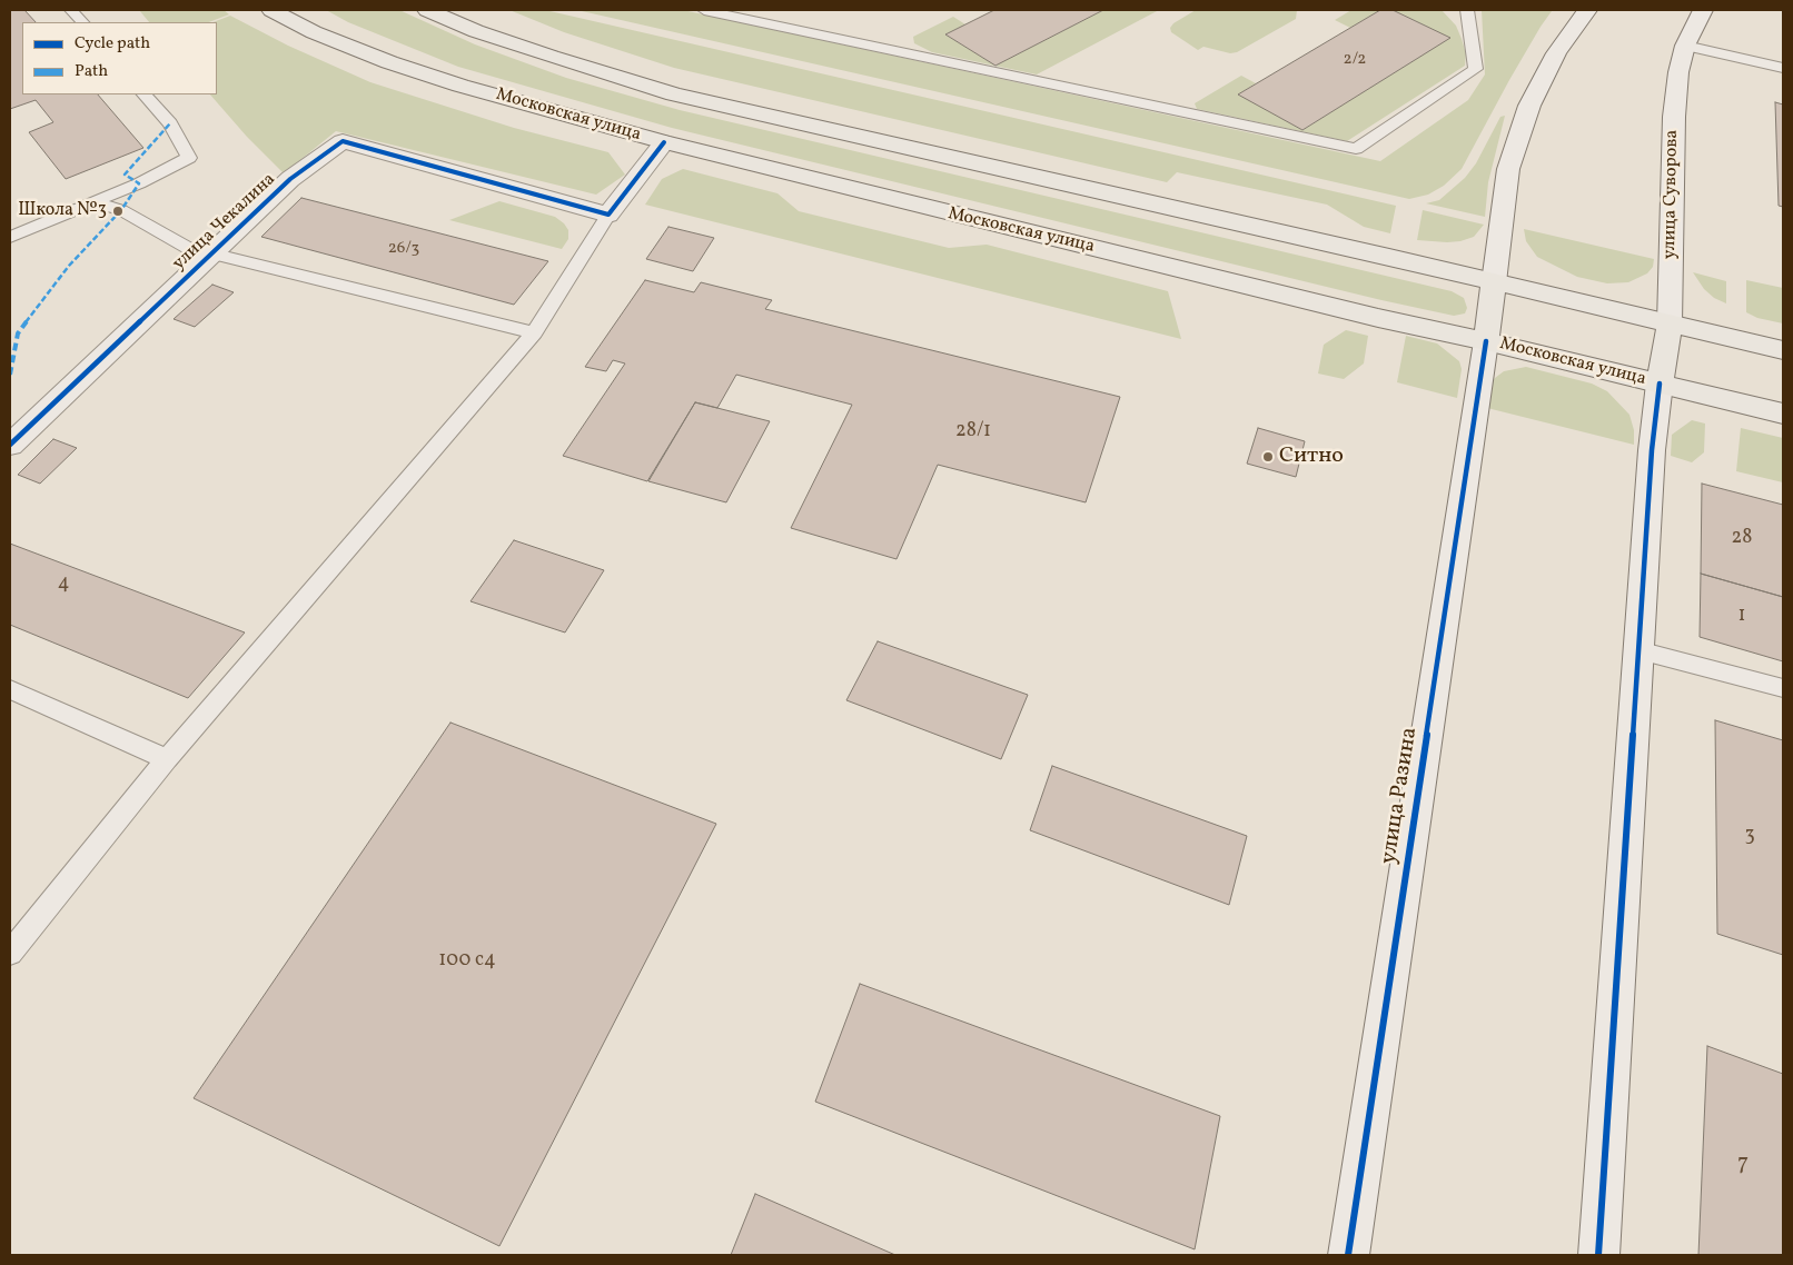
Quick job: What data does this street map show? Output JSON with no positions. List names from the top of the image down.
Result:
{
  "streets": {
    "main road": ["Московская улица", "улица Суворова"],
    "street": ["улица Чекалина", "улица Разина"]
  },
  "crossings": [
    ["Московская улица", "улица Суворова"],
    ["Московская улица", "улица Разина"]
  ],
  "places": ["Школа №3", "Ситно"],
  "house_numbers": [
    "2/2",
    "26/3",
    "28/1",
    "28",
    "4",
    "1",
    "3",
    "100 с4",
    "7"
  ],
  "legend": ["Cycle path", "Path"]
}
